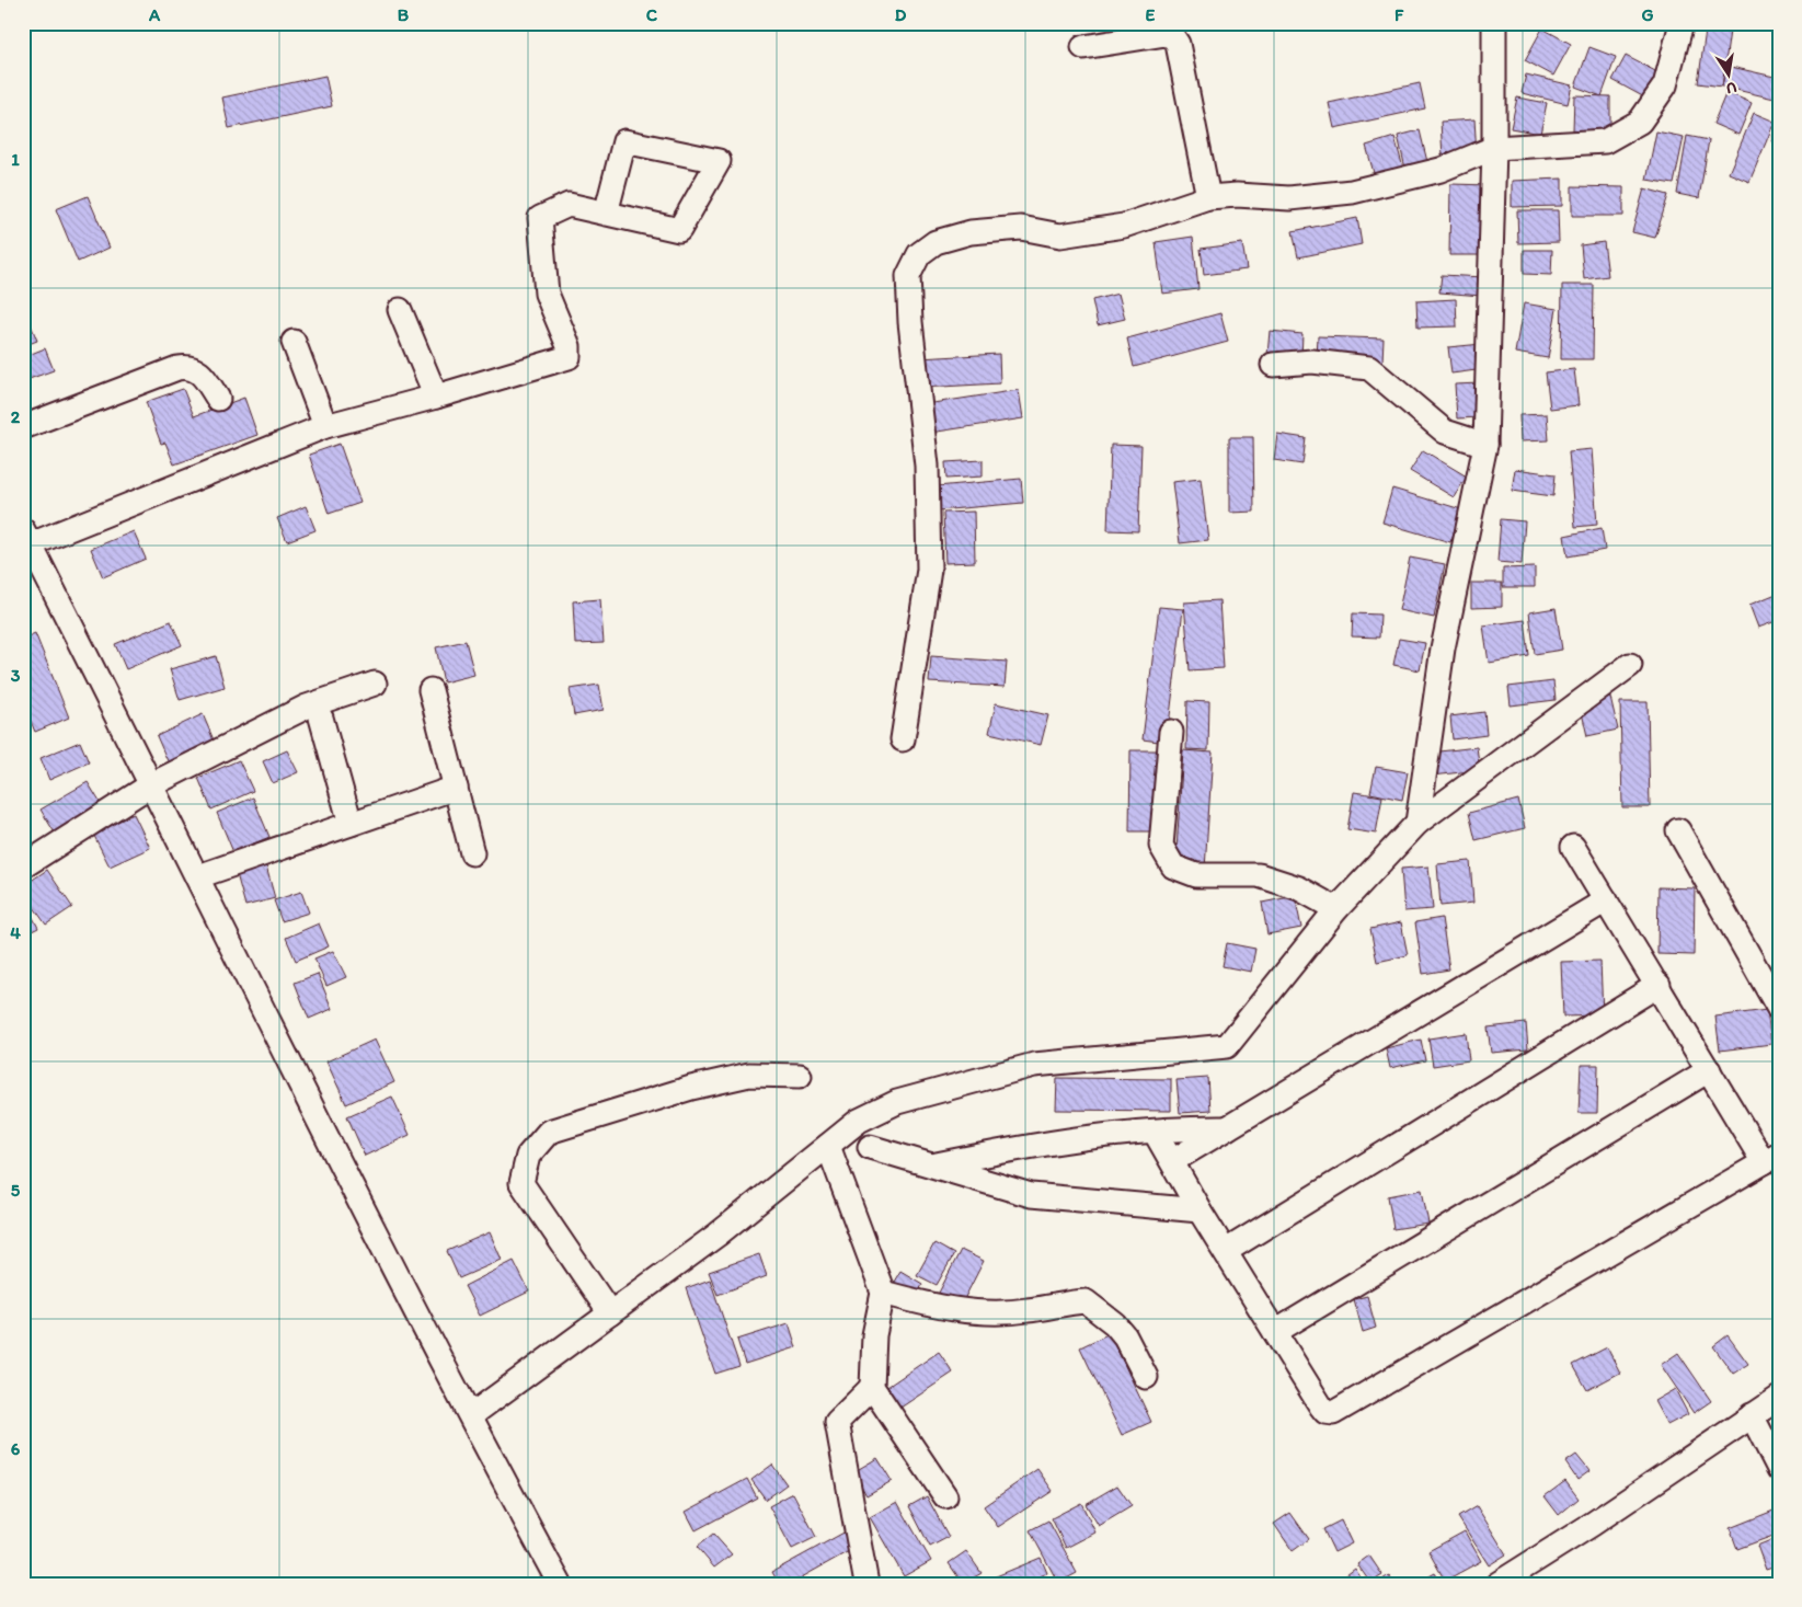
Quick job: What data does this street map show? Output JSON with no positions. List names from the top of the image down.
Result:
{
  "north": "bottom",
  "grid": {
    "columns": [
      "A",
      "B",
      "C",
      "D",
      "E",
      "F",
      "G"
    ],
    "rows": [
      "1",
      "2",
      "3",
      "4",
      "5",
      "6"
    ]
  }
}
